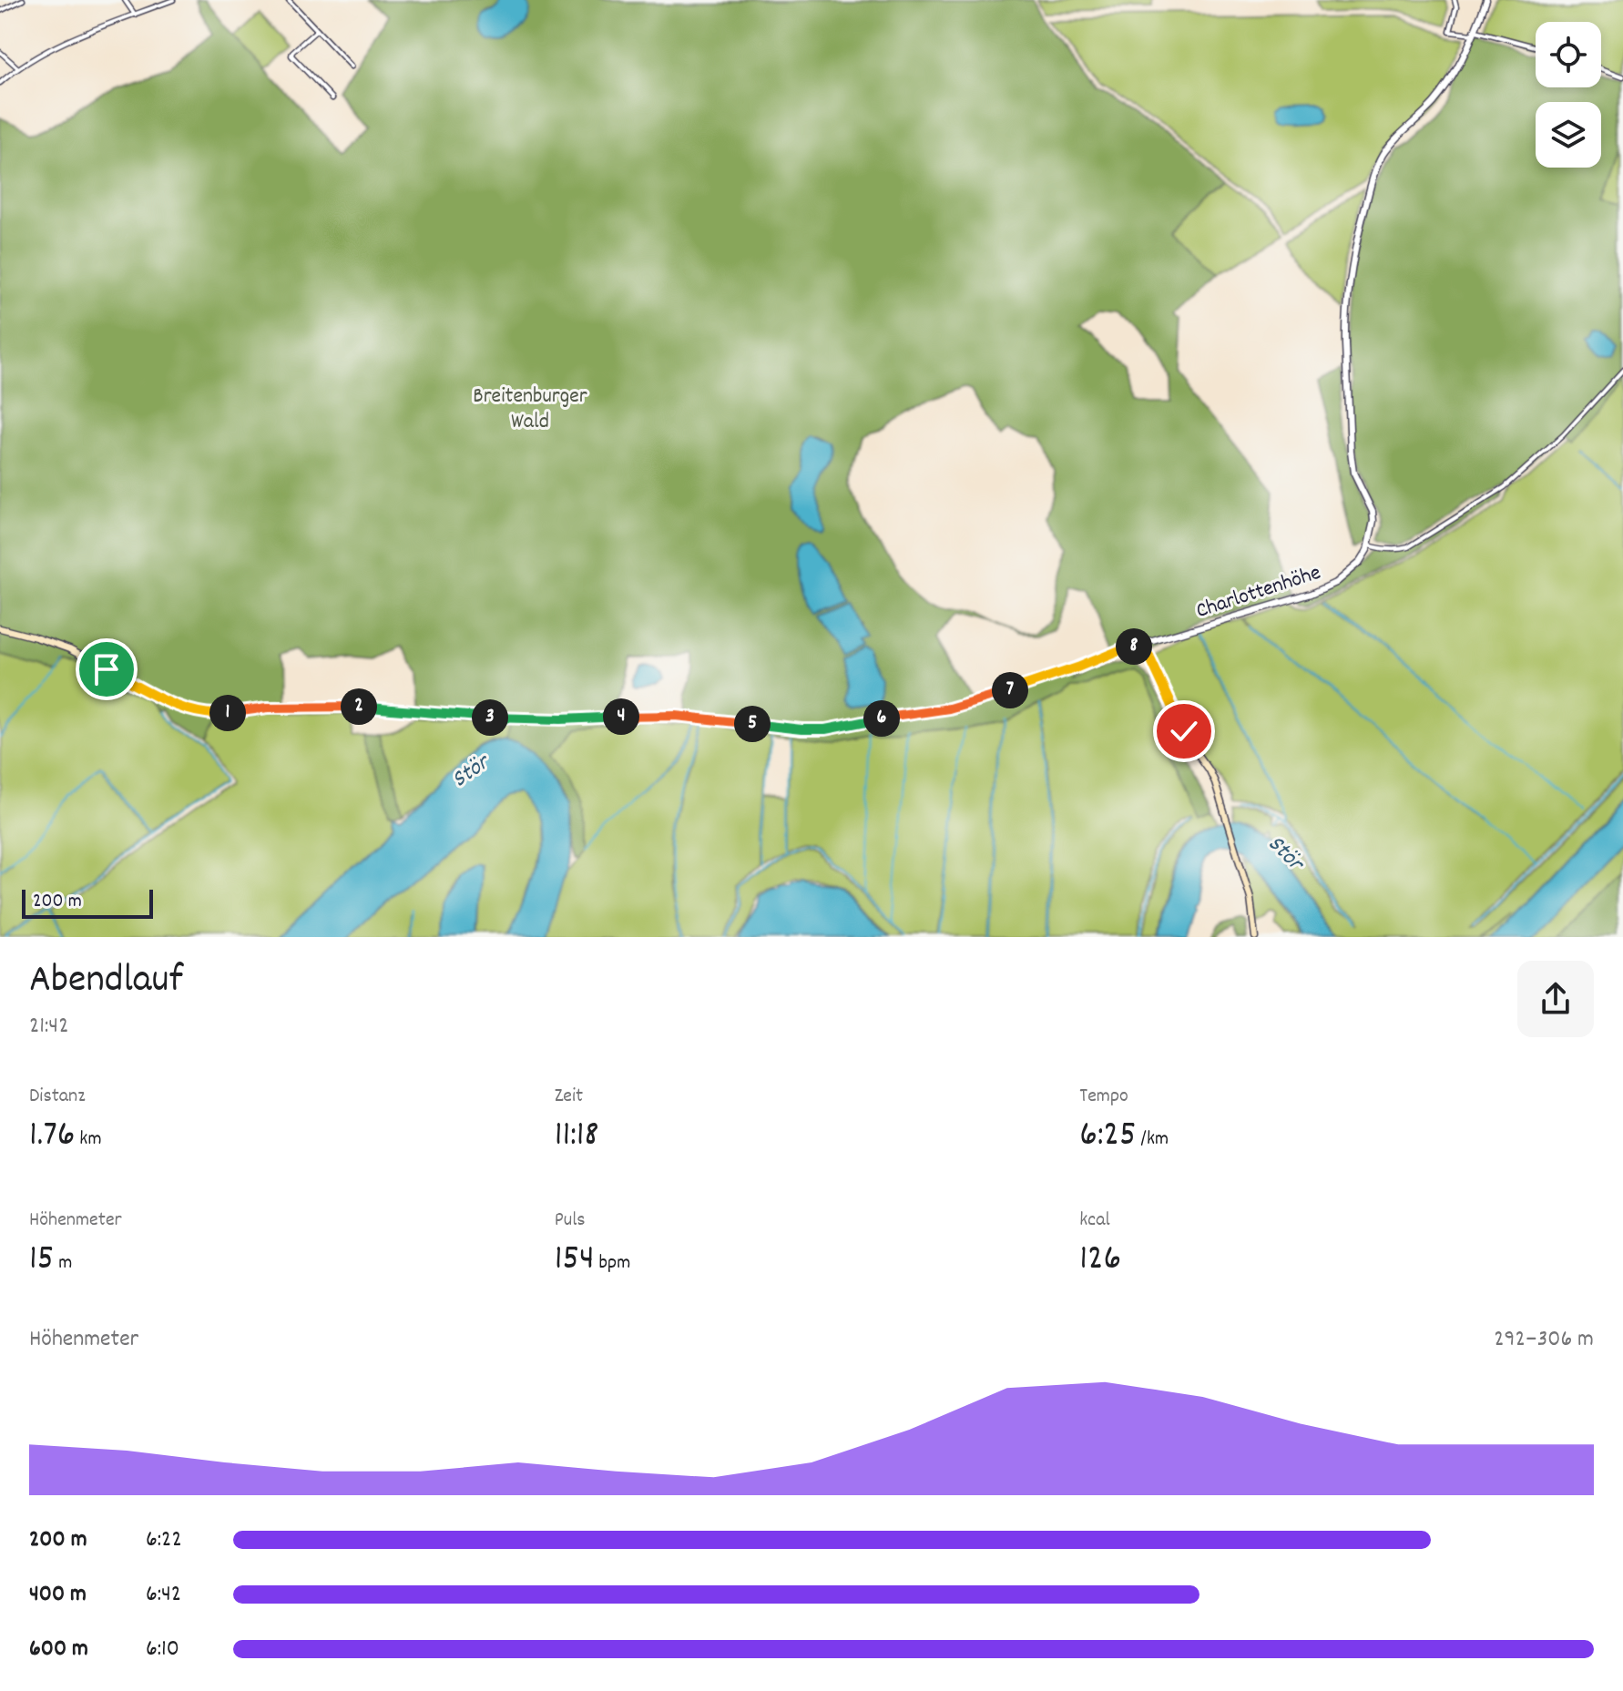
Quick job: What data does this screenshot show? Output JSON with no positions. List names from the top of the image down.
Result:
{
  "streets": {
    "street": ["Charlottenhöhe"]
  },
  "water": ["Stör"],
  "parks": ["Breitenburger Wald"],
  "scale_bar": "200 m",
  "page": {
    "pins": [
      "8",
      "7",
      "2",
      "1",
      "4",
      "3",
      "6",
      "5"
    ],
    "scale": "200 m",
    "heading": ["Abendlauf", "21:42"],
    "stats": [
      ["Distanz", "1.76 km"],
      ["Zeit", "11:18"],
      ["Tempo", "6:25 /km"],
      ["Höhenmeter", "15 m"],
      ["Puls", "154 bpm"],
      ["kcal", "126"]
    ],
    "chart": ["Höhenmeter", "292–306 m"],
    "list": [
      {
        "name": "200 m",
        "note": "6:22"
      },
      {
        "name": "400 m",
        "note": "6:42"
      },
      {
        "name": "600 m",
        "note": "6:10"
      }
    ]
  }
}
